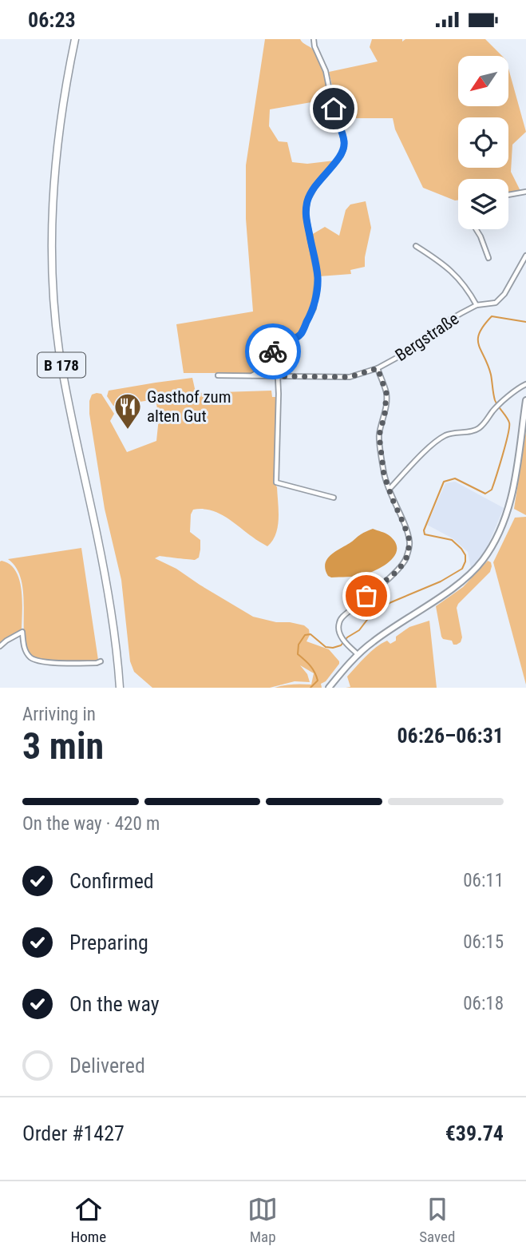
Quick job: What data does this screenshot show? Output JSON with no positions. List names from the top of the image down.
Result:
{
  "streets": {
    "highway": ["B 178"],
    "street": ["Bergstraße"]
  },
  "places": {
    "restaurant": ["Gasthof zum alten Gut"]
  },
  "north": "bottom left",
  "page": {
    "status": "06:23",
    "heading": ["3 min", "Arriving in", "06:26–06:31"],
    "panel": ["Order #1427", "€39.74"],
    "bar": "On the way · 420 m",
    "list": [
      ["Confirmed", "06:11"],
      ["Preparing", "06:15"],
      ["On the way", "06:18"],
      "Delivered"
    ],
    "tabs": ["Home", "Map", "Saved"]
  }
}
